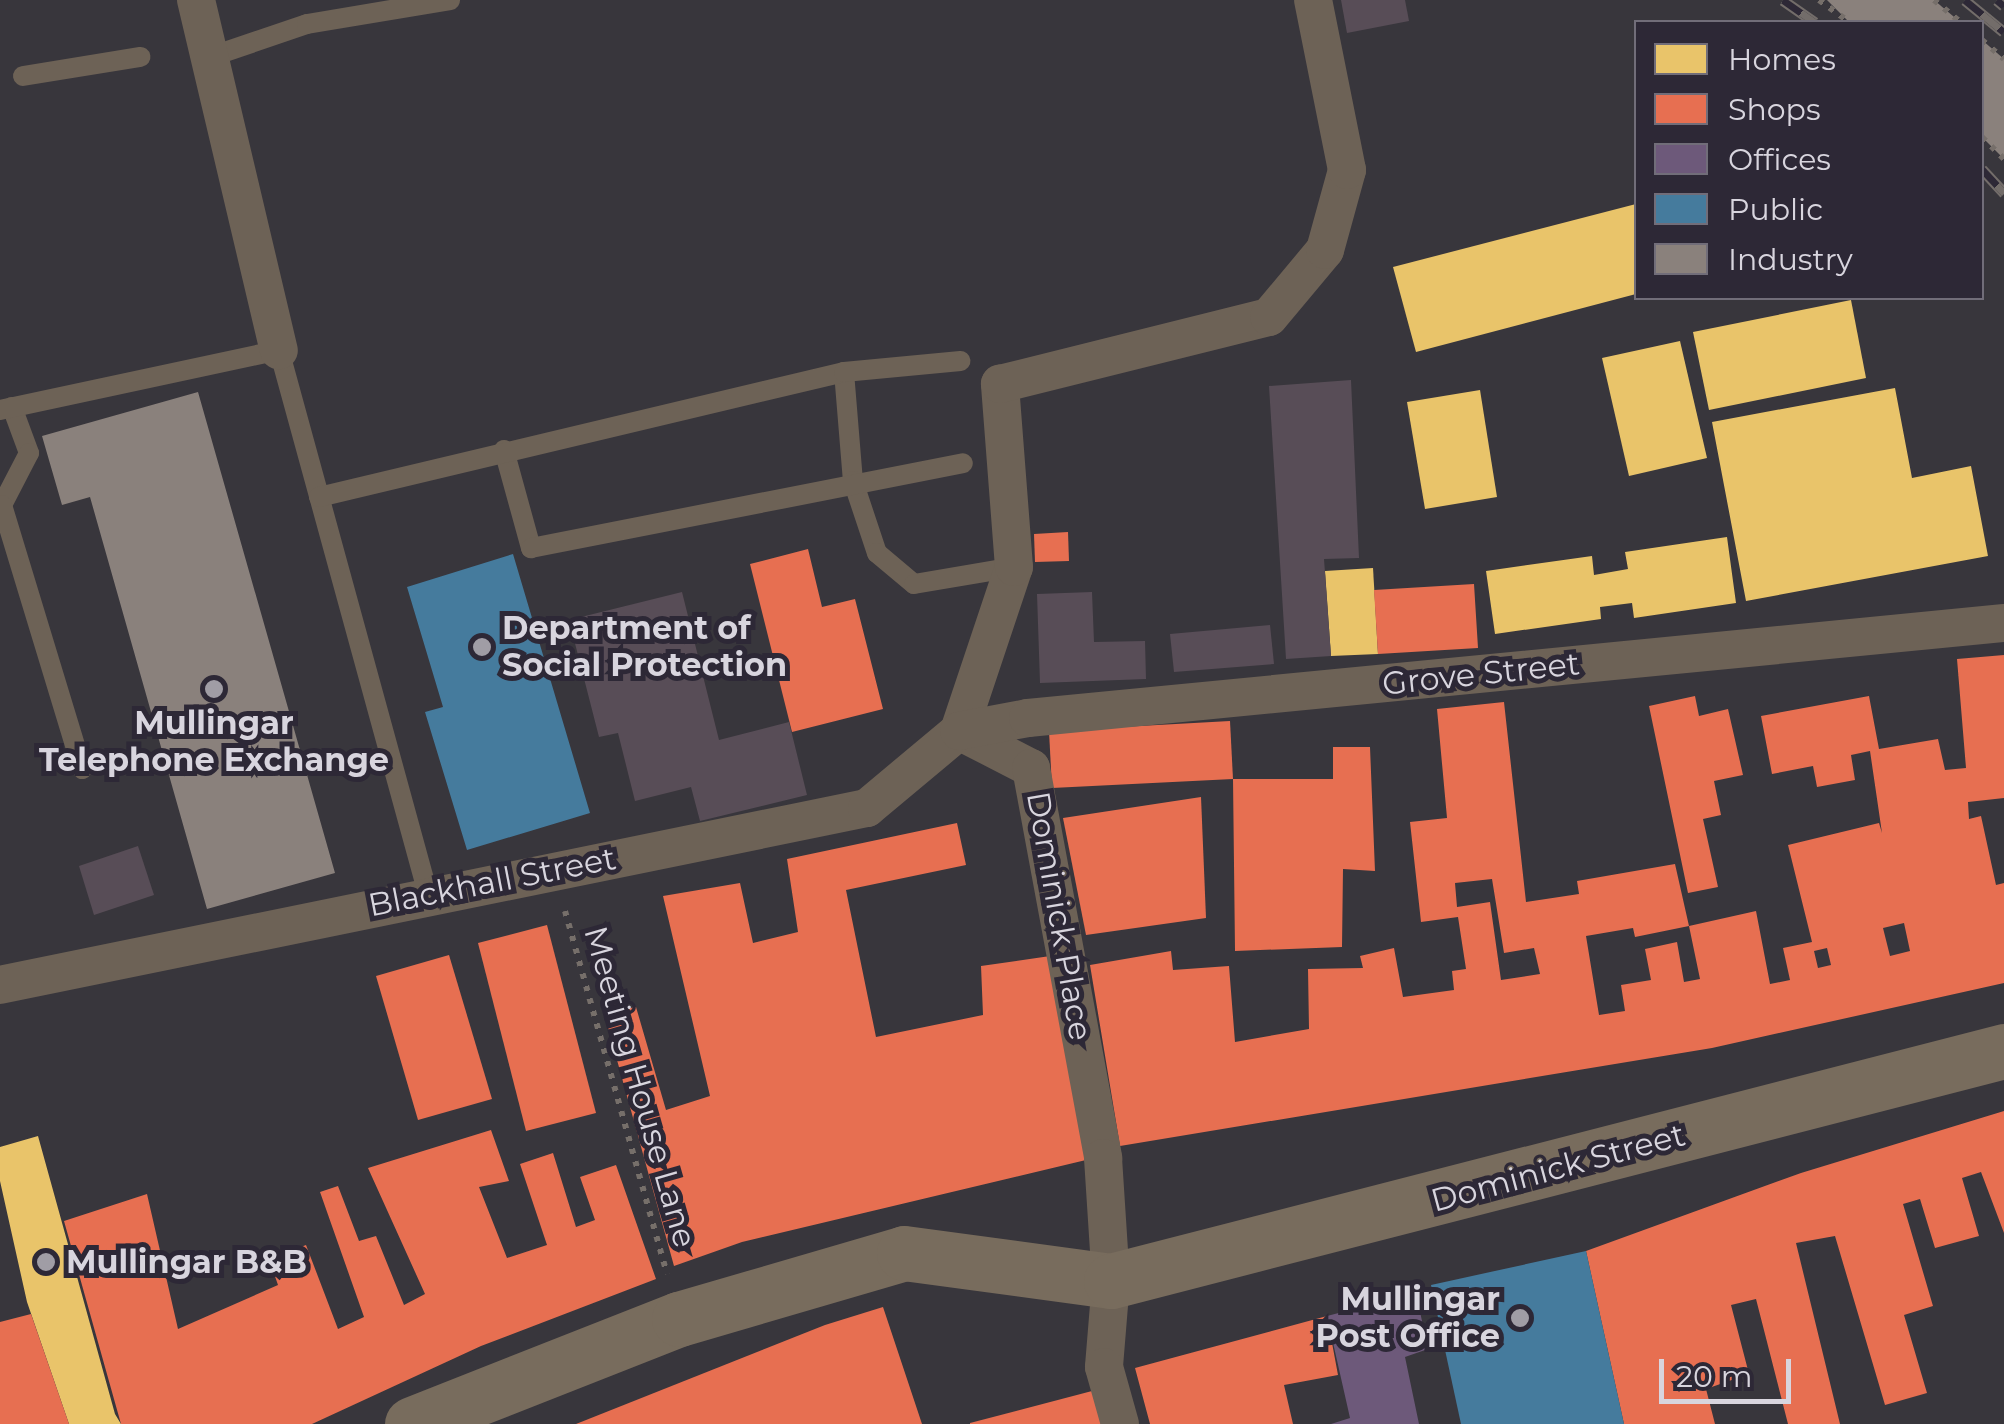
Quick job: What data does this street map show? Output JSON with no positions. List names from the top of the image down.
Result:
{
  "streets": {
    "main road": ["Dominick Street"],
    "street": ["Grove Street", "Blackhall Street", "Dominick Place"],
    "path": ["Meeting House Lane"]
  },
  "crossings": [
    ["Grove Street", "Blackhall Street"],
    ["Grove Street", "Dominick Place"],
    ["Blackhall Street", "Dominick Place"],
    ["Blackhall Street", "Meeting House Lane"],
    ["Dominick Place", "Dominick Street"]
  ],
  "places": [
    "Department of Social Protection",
    "Mullingar Telephone Exchange",
    "Mullingar B&B",
    "Mullingar Post Office"
  ],
  "legend": [
    "Homes",
    "Shops",
    "Offices",
    "Public",
    "Industry"
  ],
  "scale_bar": "20 m"
}
